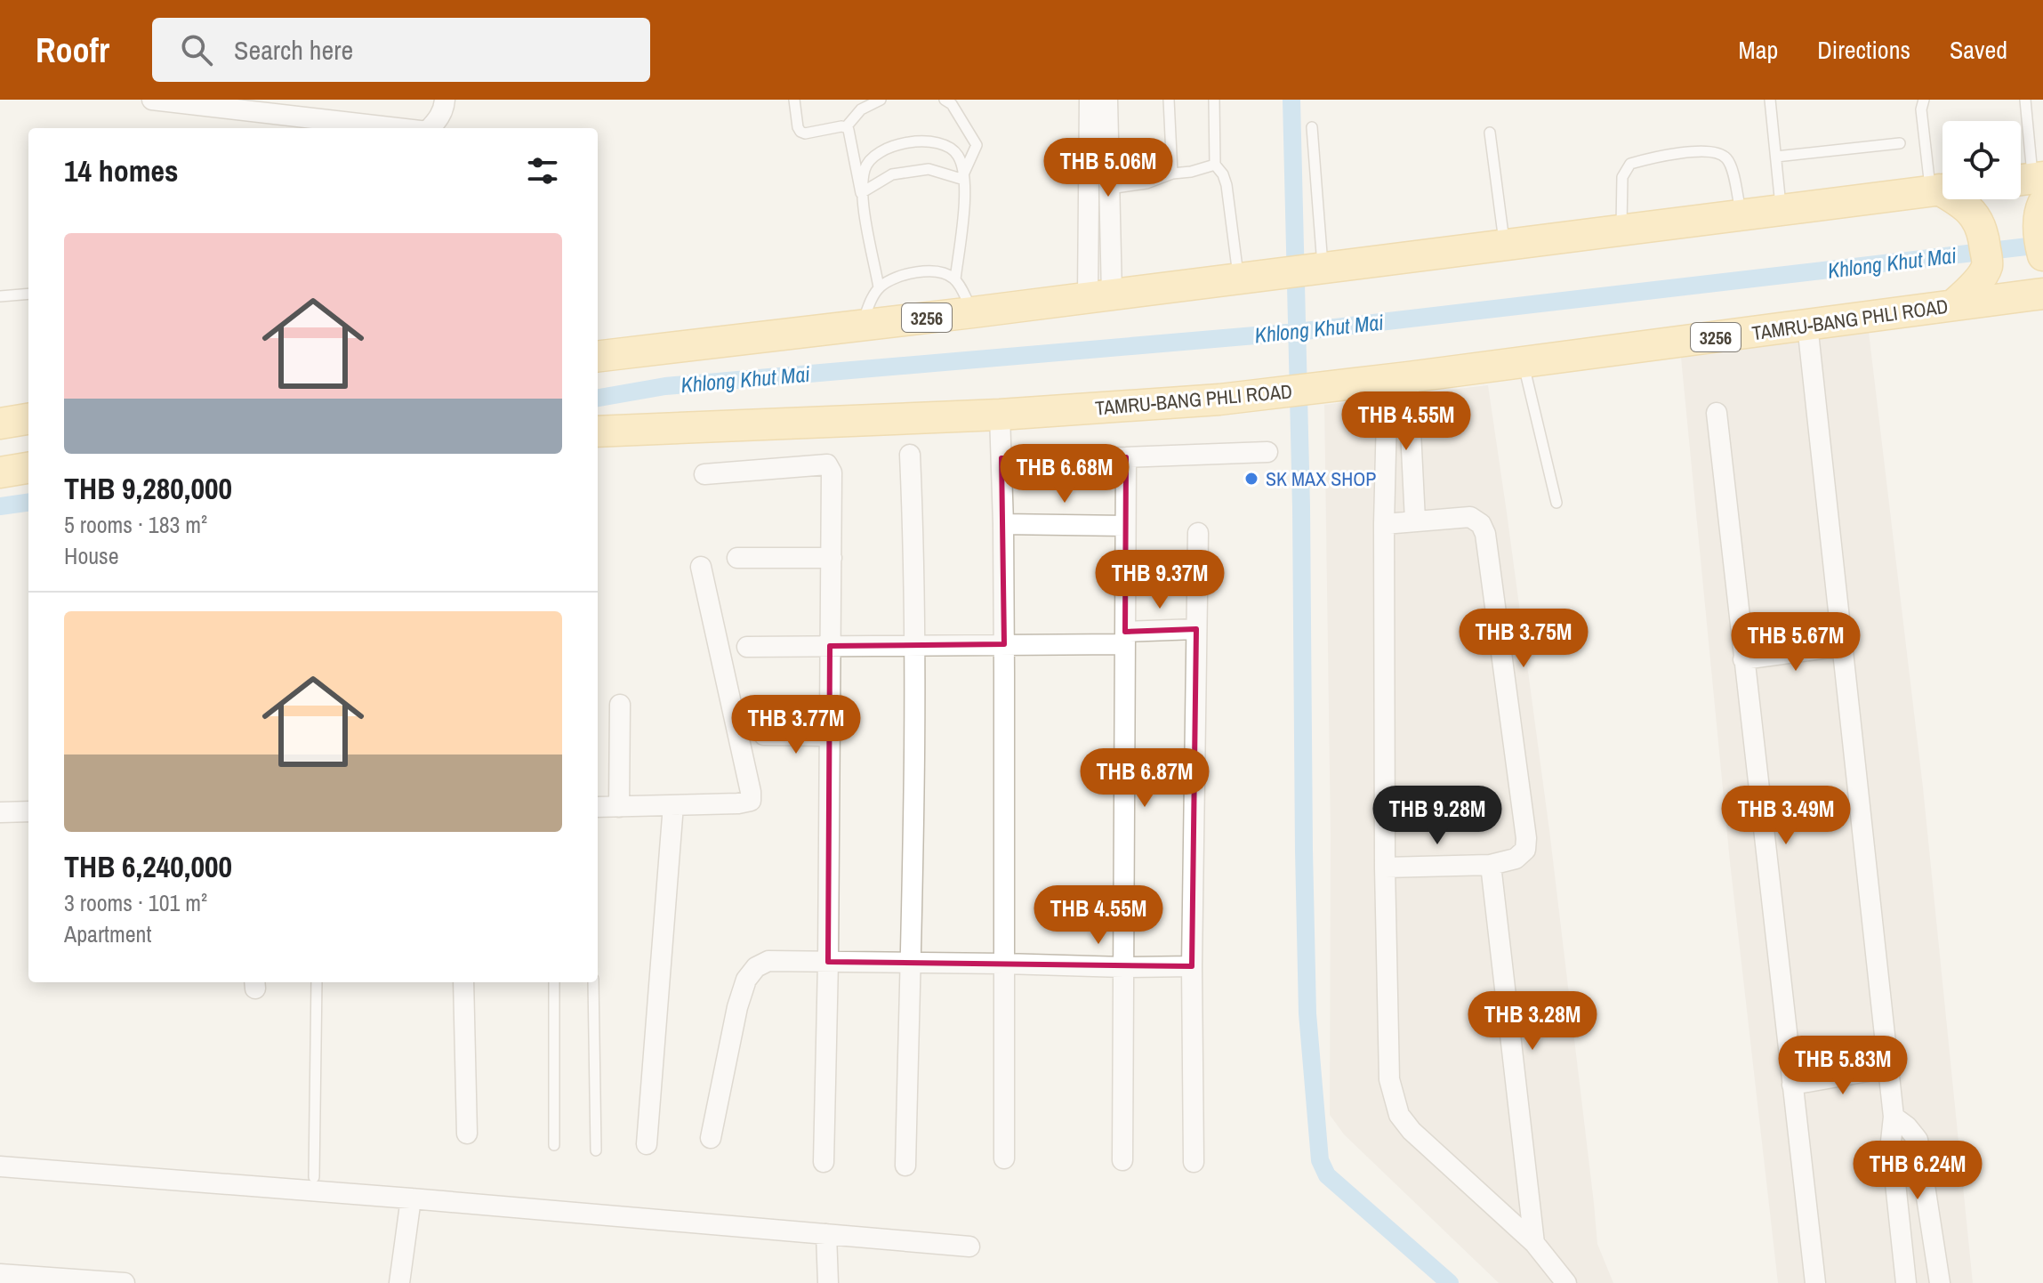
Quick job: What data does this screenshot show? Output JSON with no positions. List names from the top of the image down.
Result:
{
  "streets": {
    "main road": ["3256", "TAMRU-BANG PHLI ROAD"]
  },
  "water": ["Khlong Khut Mai"],
  "places": ["SK MAX SHOP"],
  "page": {
    "header": "Roofr",
    "search": "Search here",
    "nav": ["Map", "Directions", "Saved"],
    "heading": "14 homes",
    "price": [
      "THB 5.06M",
      "THB 4.55M",
      "THB 6.68M",
      "THB 9.37M",
      "THB 3.75M",
      "THB 5.67M",
      "THB 3.77M",
      "THB 6.87M",
      "THB 9.28M",
      "THB 3.49M",
      "THB 4.55M",
      "THB 3.28M",
      "THB 5.83M",
      "THB 6.24M"
    ],
    "list": [
      {
        "name": "THB 9,280,000",
        "note": "5 rooms · 183 m² · House"
      },
      {
        "name": "THB 6,240,000",
        "note": "3 rooms · 101 m² · Apartment"
      }
    ]
  }
}
